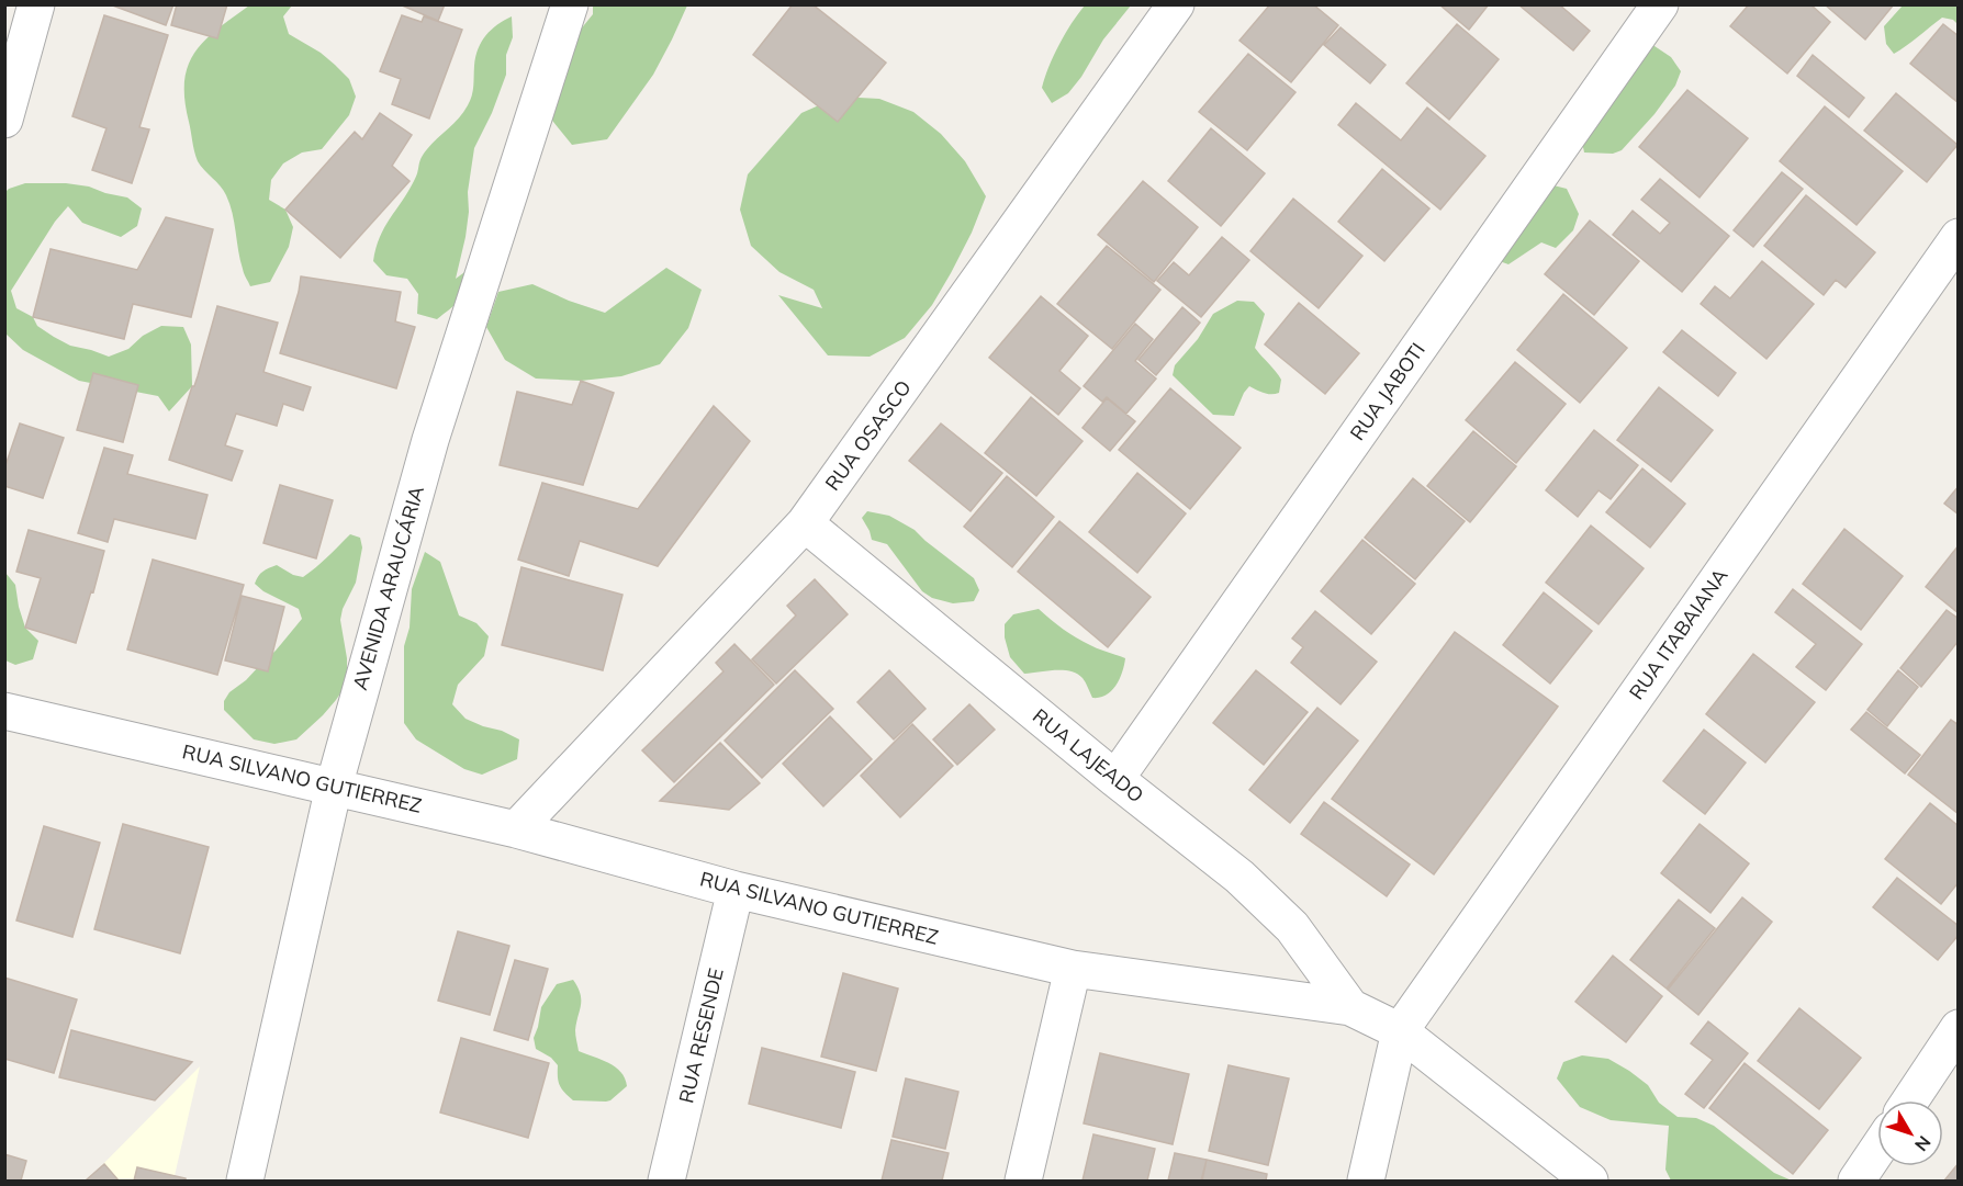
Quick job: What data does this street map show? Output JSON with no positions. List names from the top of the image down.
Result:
{
  "streets": {
    "street": [
      "RUA JABOTI",
      "RUA OSASCO",
      "AVENIDA ARAUCÁRIA",
      "RUA ITABAIANA",
      "RUA LAJEADO",
      "RUA SILVANO GUTIERREZ",
      "RUA RESENDE"
    ]
  },
  "crossings": [
    ["RUA JABOTI", "RUA LAJEADO"],
    ["RUA OSASCO", "RUA LAJEADO"],
    ["RUA OSASCO", "RUA SILVANO GUTIERREZ"],
    ["AVENIDA ARAUCÁRIA", "RUA SILVANO GUTIERREZ"],
    ["RUA ITABAIANA", "RUA SILVANO GUTIERREZ"],
    ["RUA LAJEADO", "RUA SILVANO GUTIERREZ"],
    ["RUA SILVANO GUTIERREZ", "RUA RESENDE"]
  ],
  "north": "bottom right"
}
